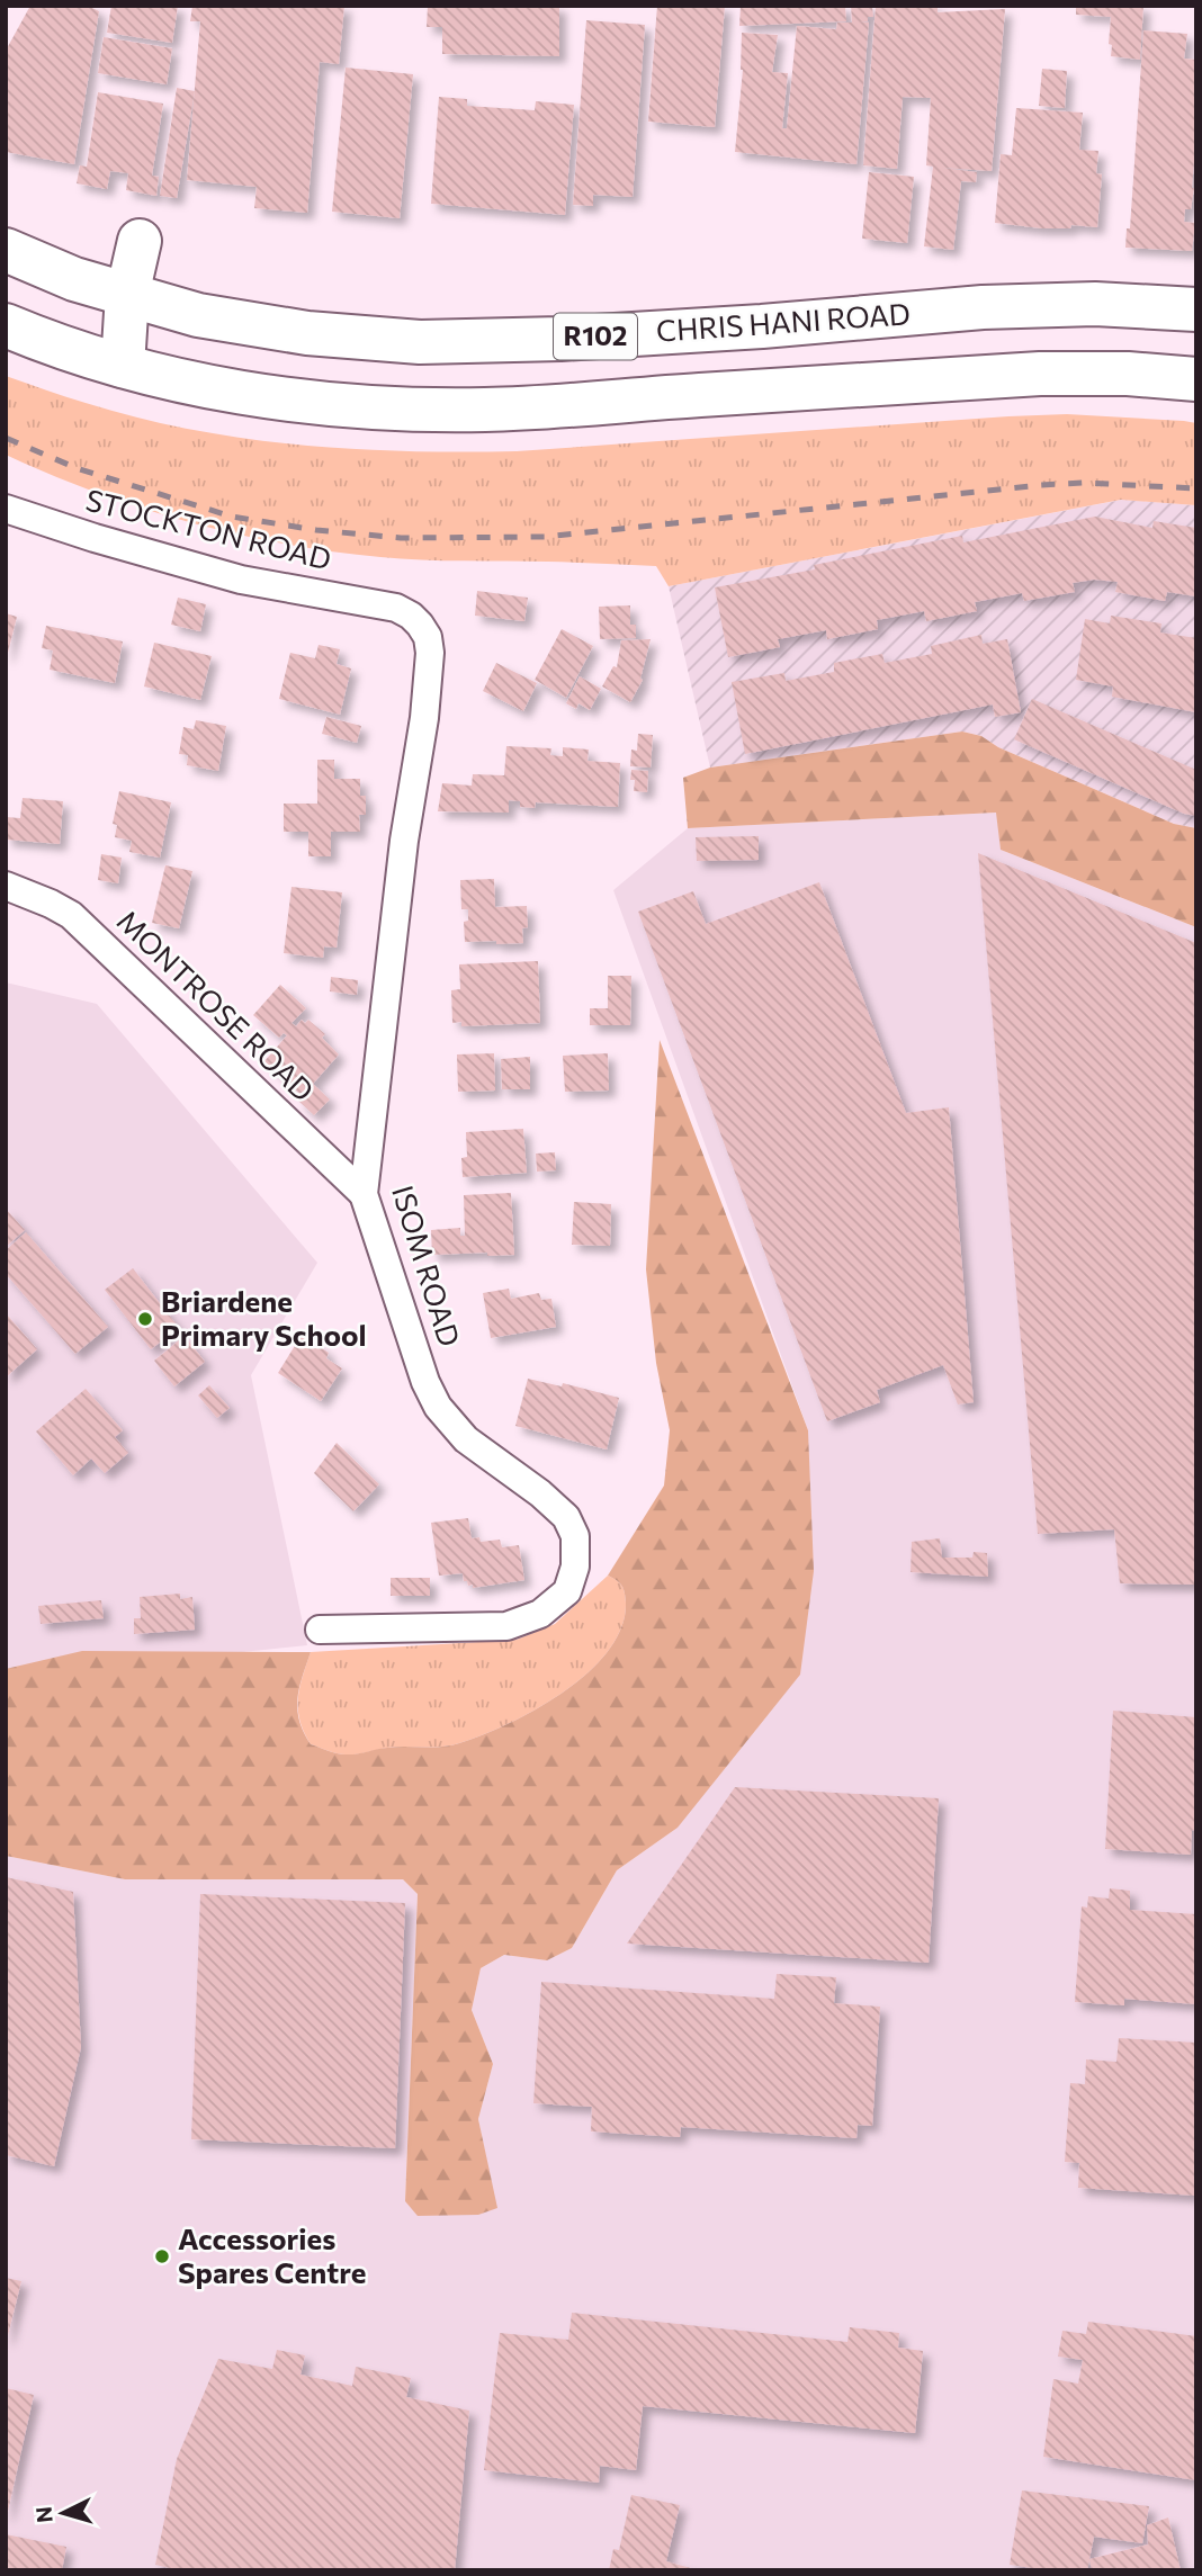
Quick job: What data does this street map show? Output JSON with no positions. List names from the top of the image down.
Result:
{
  "streets": {
    "main road": ["CHRIS HANI ROAD", "R102"],
    "street": ["STOCKTON ROAD", "MONTROSE ROAD", "ISOM ROAD"]
  },
  "crossings": [
    ["STOCKTON ROAD", "ISOM ROAD"],
    ["MONTROSE ROAD", "ISOM ROAD"]
  ],
  "places": ["Briardene Primary School", "Accessories Spares Centre"],
  "north": "left"
}
